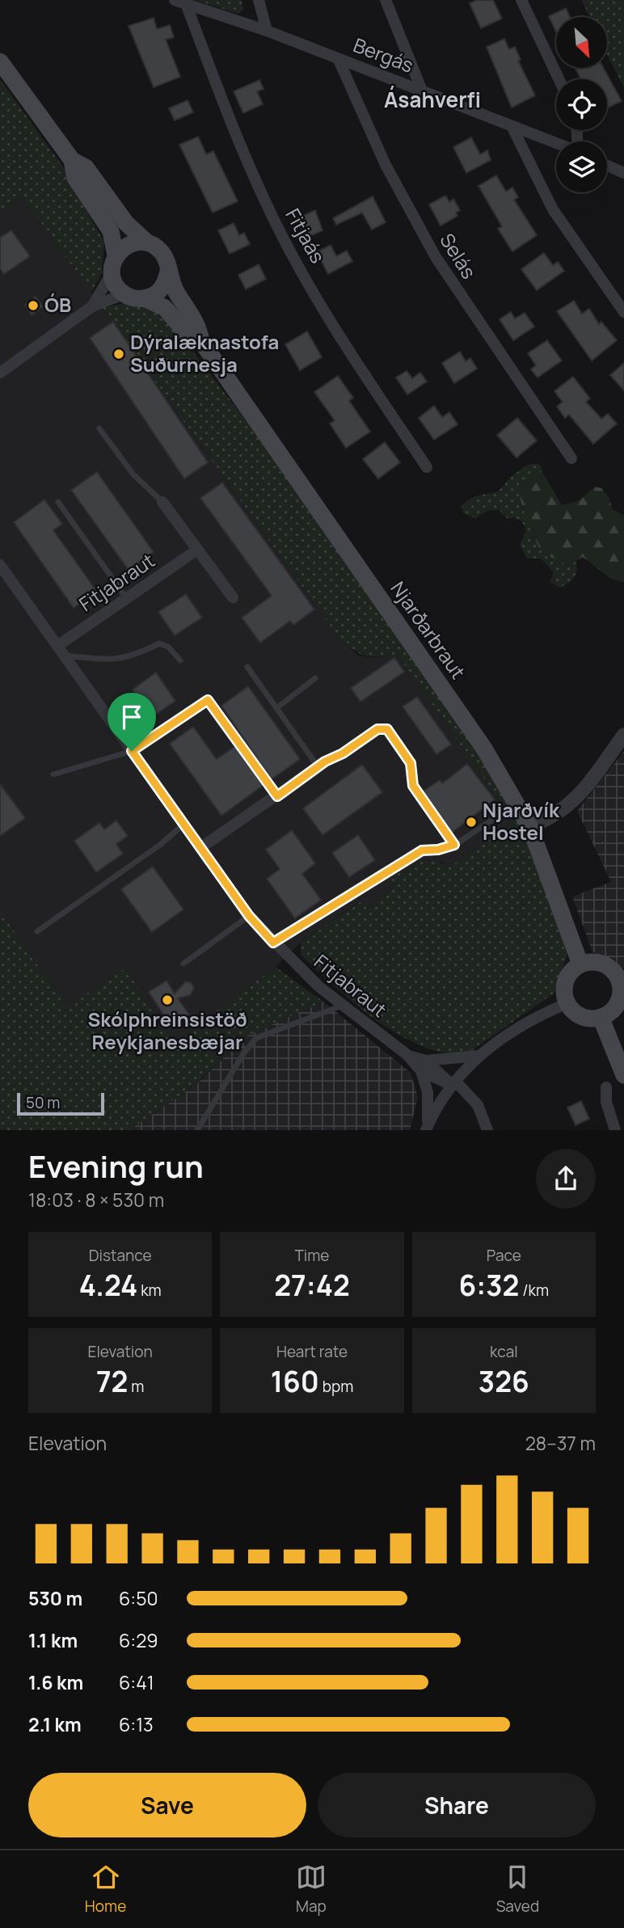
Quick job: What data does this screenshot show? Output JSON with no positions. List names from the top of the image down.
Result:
{
  "streets": {
    "main road": ["Njarðarbraut"],
    "street": [
      "Bergás",
      "Fitjaás",
      "Selás",
      "Fitjabraut"
    ]
  },
  "crossings": [
    ["Bergás", "Fitjaás"],
    ["Bergás", "Selás"]
  ],
  "districts": ["Ásahverfi"],
  "places": [
    "ÓB",
    "Dýralæknastofa Suðurnesja",
    "Njarðvík Hostel",
    "Skólphreinsistöð Reykjanesbæjar"
  ],
  "scale_bar": "50 m",
  "north": "bottom right",
  "page": {
    "scale": "50 m",
    "heading": ["Evening run", "18:03 · 8 × 530 m"],
    "stats": [
      ["Distance", "4.24 km"],
      ["Time", "27:42"],
      ["Pace", "6:32 /km"],
      ["Elevation", "72 m"],
      ["Heart rate", "160 bpm"],
      ["kcal", "326"]
    ],
    "chart": ["Elevation", "28–37 m"],
    "list": [
      {
        "name": "530 m",
        "note": "6:50"
      },
      {
        "name": "1.1 km",
        "note": "6:29"
      },
      {
        "name": "1.6 km",
        "note": "6:41"
      },
      {
        "name": "2.1 km",
        "note": "6:13"
      }
    ],
    "buttons": ["Save", "Share"],
    "tabs": ["Home", "Map", "Saved"]
  }
}
